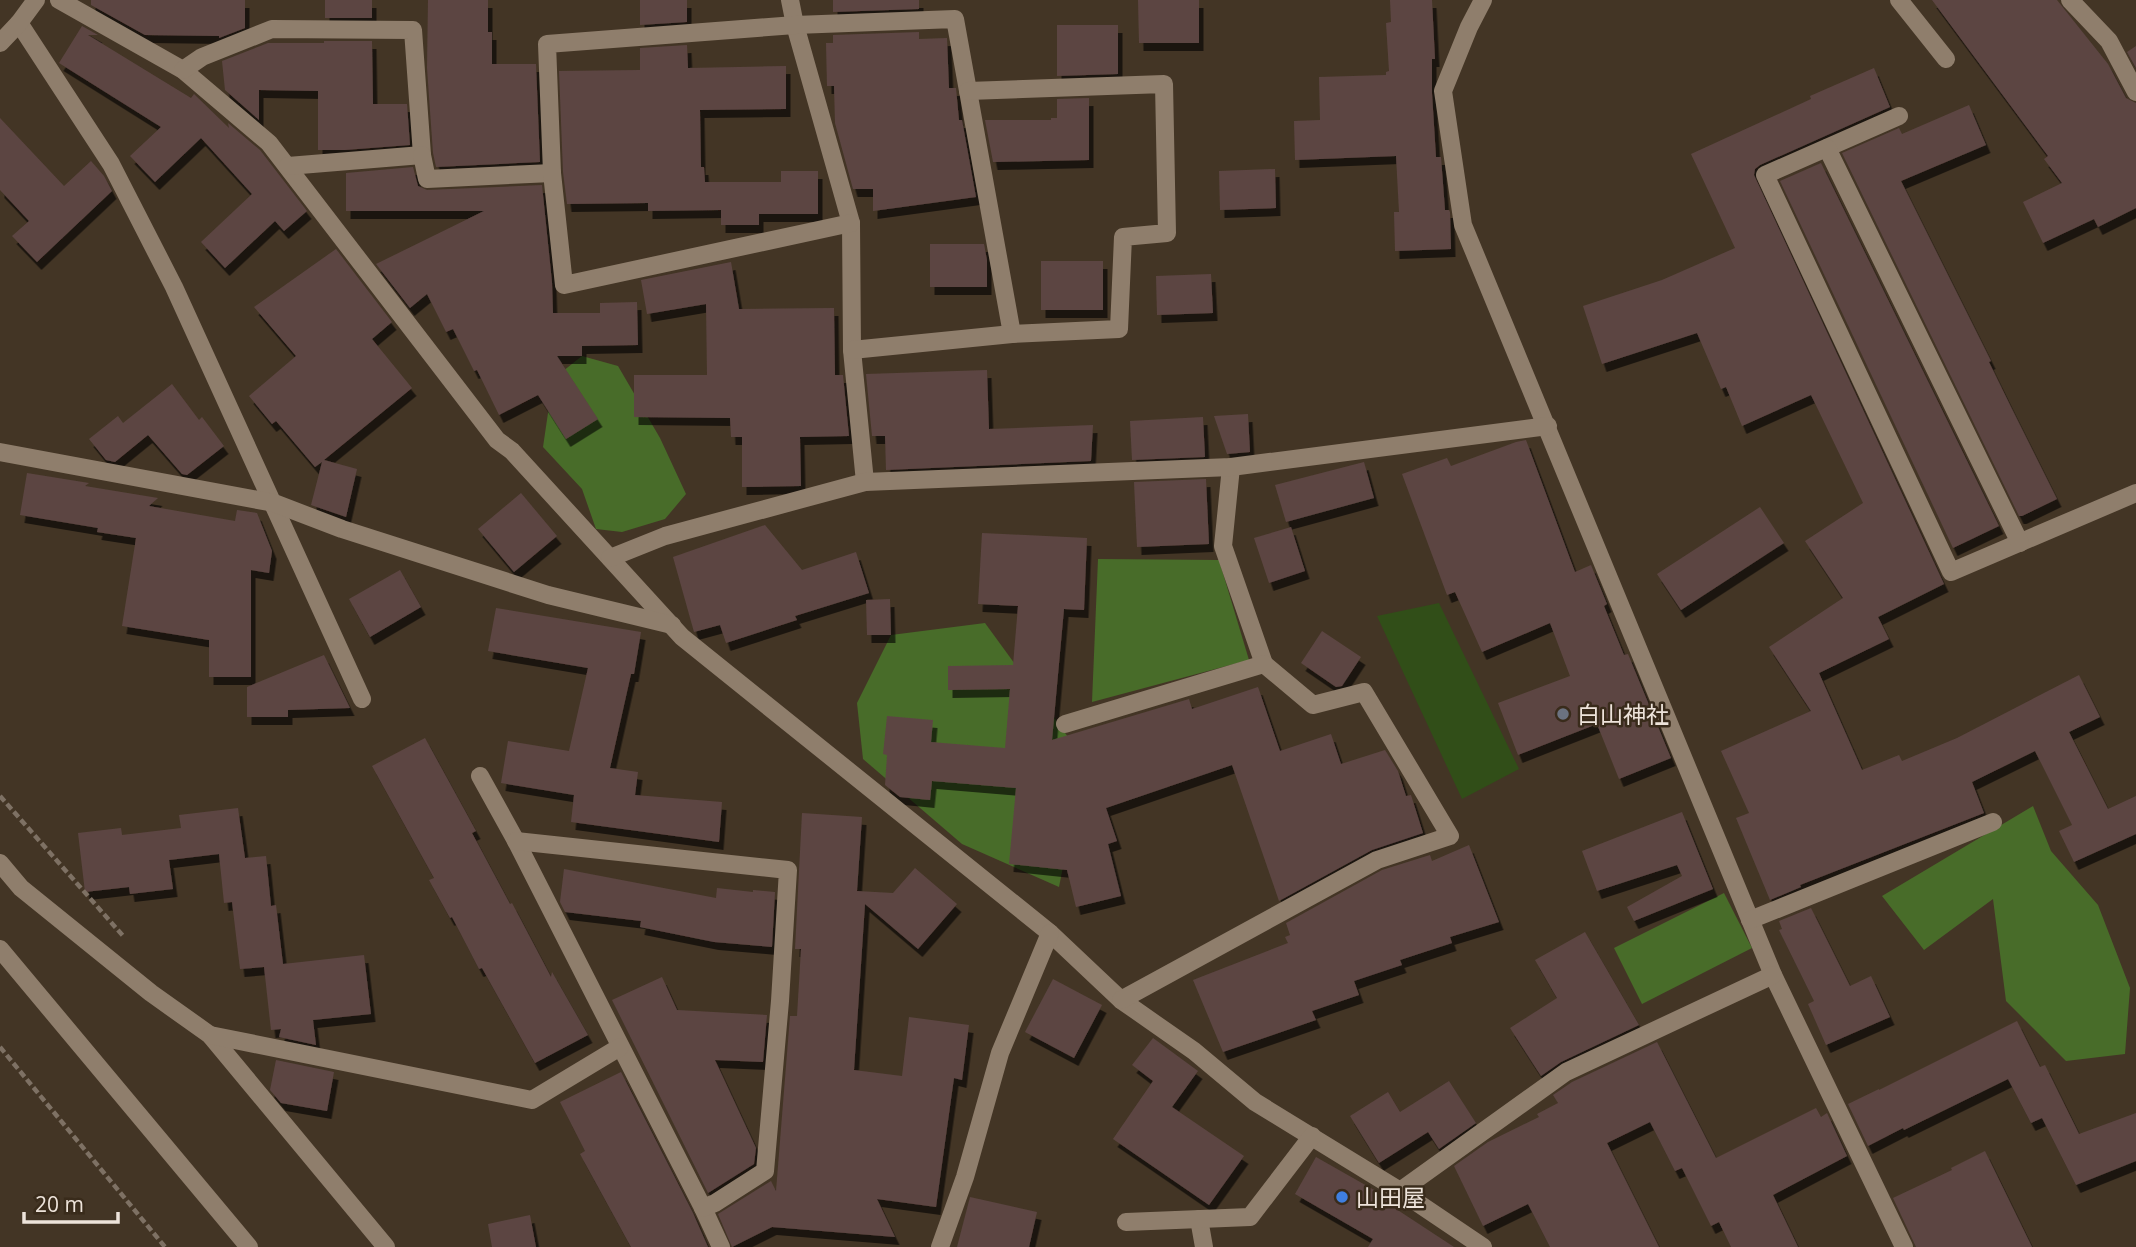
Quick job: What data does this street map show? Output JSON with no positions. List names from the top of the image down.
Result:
{
  "places": ["白山神社", "山田屋"],
  "scale_bar": "20 m"
}
